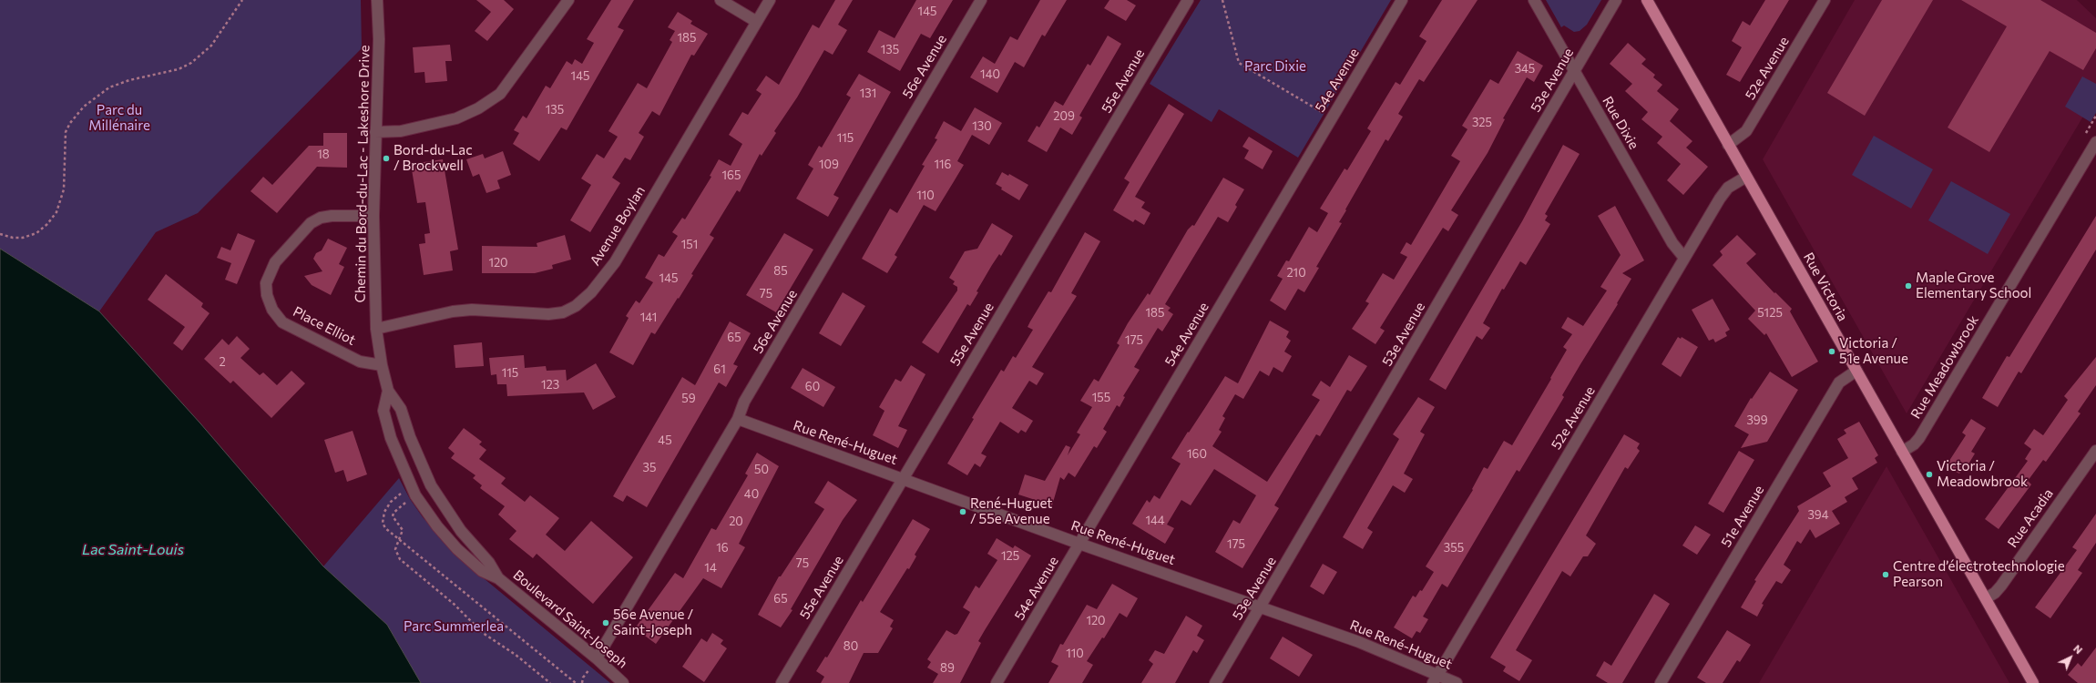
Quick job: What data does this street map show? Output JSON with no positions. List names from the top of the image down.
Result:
{
  "streets": {
    "main road": ["Rue Victoria"],
    "street": [
      "56e Avenue",
      "52e Avenue",
      "54e Avenue",
      "53e Avenue",
      "55e Avenue",
      "Rue Dixie",
      "Chemin du Bord-du-Lac - Lakeshore Drive",
      "Avenue Boylan",
      "Place Elliot",
      "Rue Meadowbrook",
      "Rue René-Huguet",
      "51e Avenue",
      "Rue Acadia",
      "Boulevard Saint-Joseph"
    ]
  },
  "crossings": [
    ["56e Avenue", "Rue René-Huguet"],
    ["56e Avenue", "Boulevard Saint-Joseph"],
    ["52e Avenue", "Rue Dixie"],
    ["52e Avenue", "Rue Victoria"],
    ["52e Avenue", "Rue René-Huguet"],
    ["54e Avenue", "Rue René-Huguet"],
    ["53e Avenue", "Rue Dixie"],
    ["53e Avenue", "Rue René-Huguet"],
    ["55e Avenue", "Rue René-Huguet"],
    ["Chemin du Bord-du-Lac - Lakeshore Drive", "Avenue Boylan"],
    ["Chemin du Bord-du-Lac - Lakeshore Drive", "Place Elliot"],
    ["Chemin du Bord-du-Lac - Lakeshore Drive", "Boulevard Saint-Joseph"],
    ["Rue Victoria", "Rue Meadowbrook"],
    ["Rue Victoria", "51e Avenue"],
    ["Rue Victoria", "Rue Acadia"]
  ],
  "water": ["Lac Saint-Louis"],
  "parks": ["Parc Dixie", "Parc du Millénaire", "Parc Summerlea"],
  "places": [
    "Bord-du-Lac / Brockwell",
    "Maple Grove Elementary School",
    "Victoria / 51e Avenue",
    "Victoria / Meadowbrook",
    "René-Huguet / 55e Avenue",
    "Centre d’électrotechnologie Pearson",
    "56e Avenue / Saint-Joseph"
  ],
  "house_numbers": [
    "145",
    "185",
    "135",
    "345",
    "140",
    "145",
    "131",
    "135",
    "209",
    "325",
    "130",
    "115",
    "18",
    "109",
    "116",
    "165",
    "110",
    "151",
    "120",
    "85",
    "210",
    "145",
    "75",
    "185",
    "5125",
    "141",
    "65",
    "175",
    "2",
    "61",
    "115",
    "123",
    "60",
    "155",
    "59",
    "399",
    "45",
    "160",
    "35",
    "50",
    "40",
    "394",
    "144",
    "20",
    "175",
    "16",
    "355",
    "125",
    "75",
    "14",
    "65",
    "120",
    "80",
    "110",
    "89"
  ],
  "north": "top right"
}
